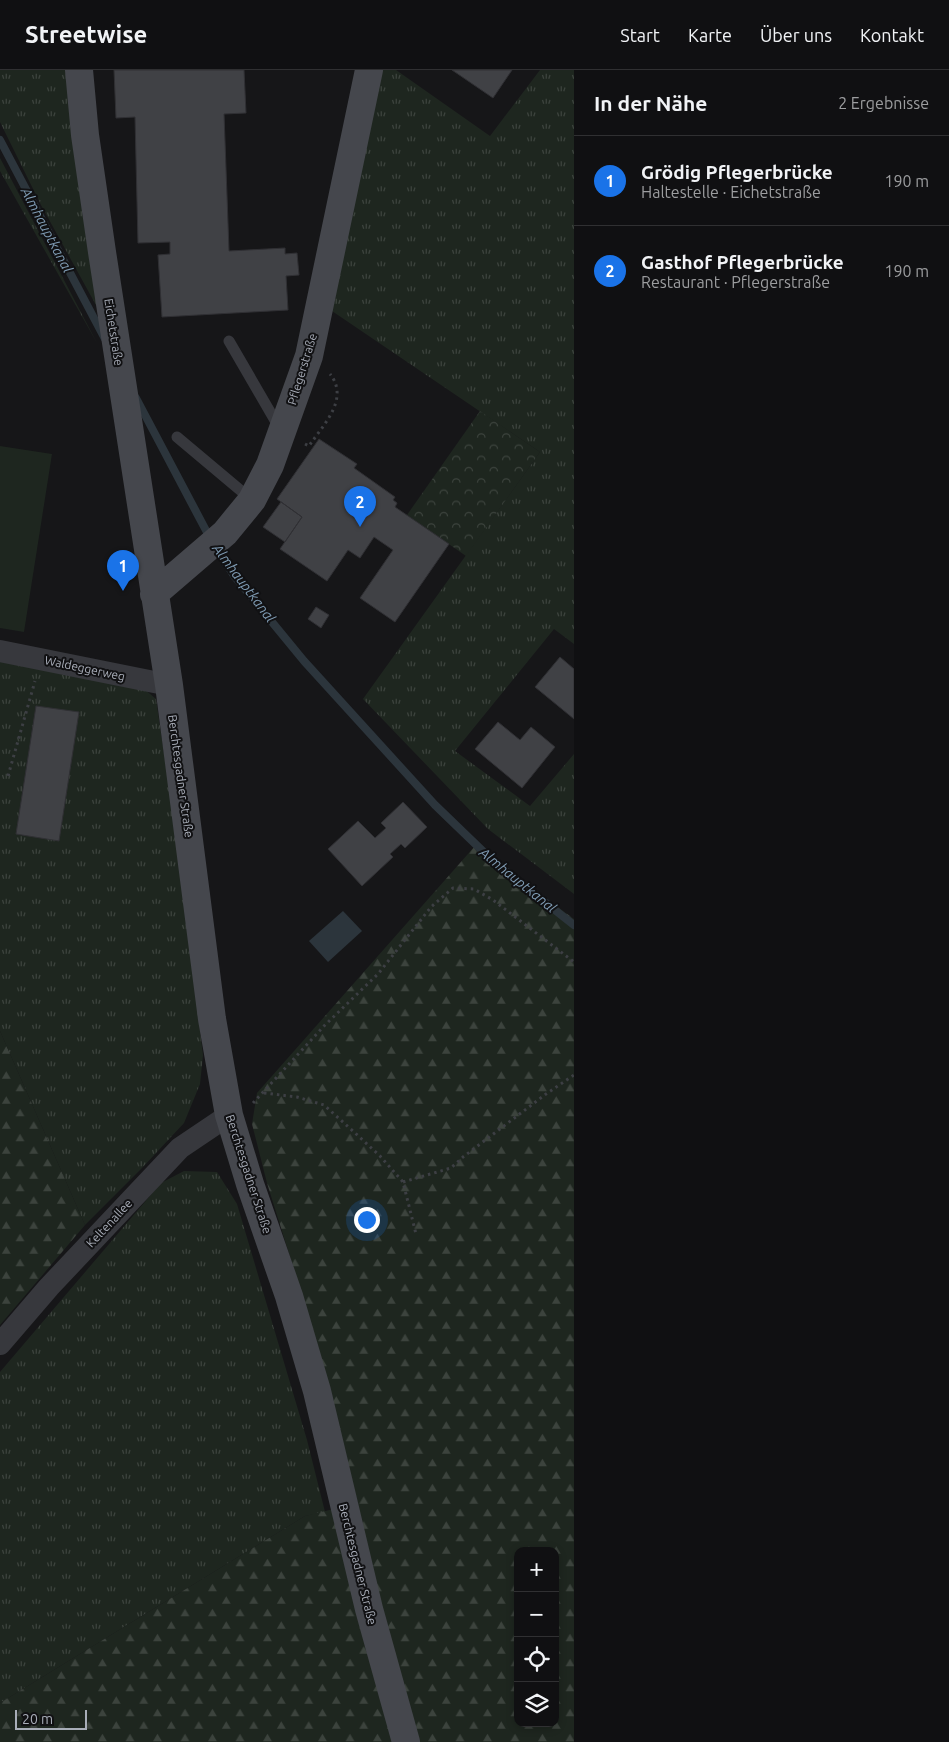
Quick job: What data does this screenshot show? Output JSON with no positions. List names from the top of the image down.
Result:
{
  "streets": {
    "main road": ["Eichetstraße", "Pflegerstraße", "Berchtesgadner Straße"],
    "street": ["Waldeggerweg", "Keltenallee"]
  },
  "crossings": [
    ["Eichetstraße", "Pflegerstraße"],
    ["Eichetstraße", "Berchtesgadner Straße"],
    ["Pflegerstraße", "Berchtesgadner Straße"],
    ["Waldeggerweg", "Berchtesgadner Straße"],
    ["Berchtesgadner Straße", "Keltenallee"]
  ],
  "water": ["Almhauptkanal"],
  "scale_bar": "20 m",
  "page": {
    "header": "Streetwise",
    "nav": [
      "Start",
      "Karte",
      "Über uns",
      "Kontakt"
    ],
    "heading": ["In der Nähe", "2 Ergebnisse"],
    "list": [
      {
        "mark": "1",
        "name": "Grödig Pflegerbrücke",
        "note": "Haltestelle · Eichetstraße",
        "value": "190 m"
      },
      {
        "mark": "2",
        "name": "Gasthof Pflegerbrücke",
        "note": "Restaurant · Pflegerstraße",
        "value": "190 m"
      }
    ],
    "pins": ["2", "1"],
    "map_buttons": ["+", "−"],
    "scale": "20 m"
  }
}
